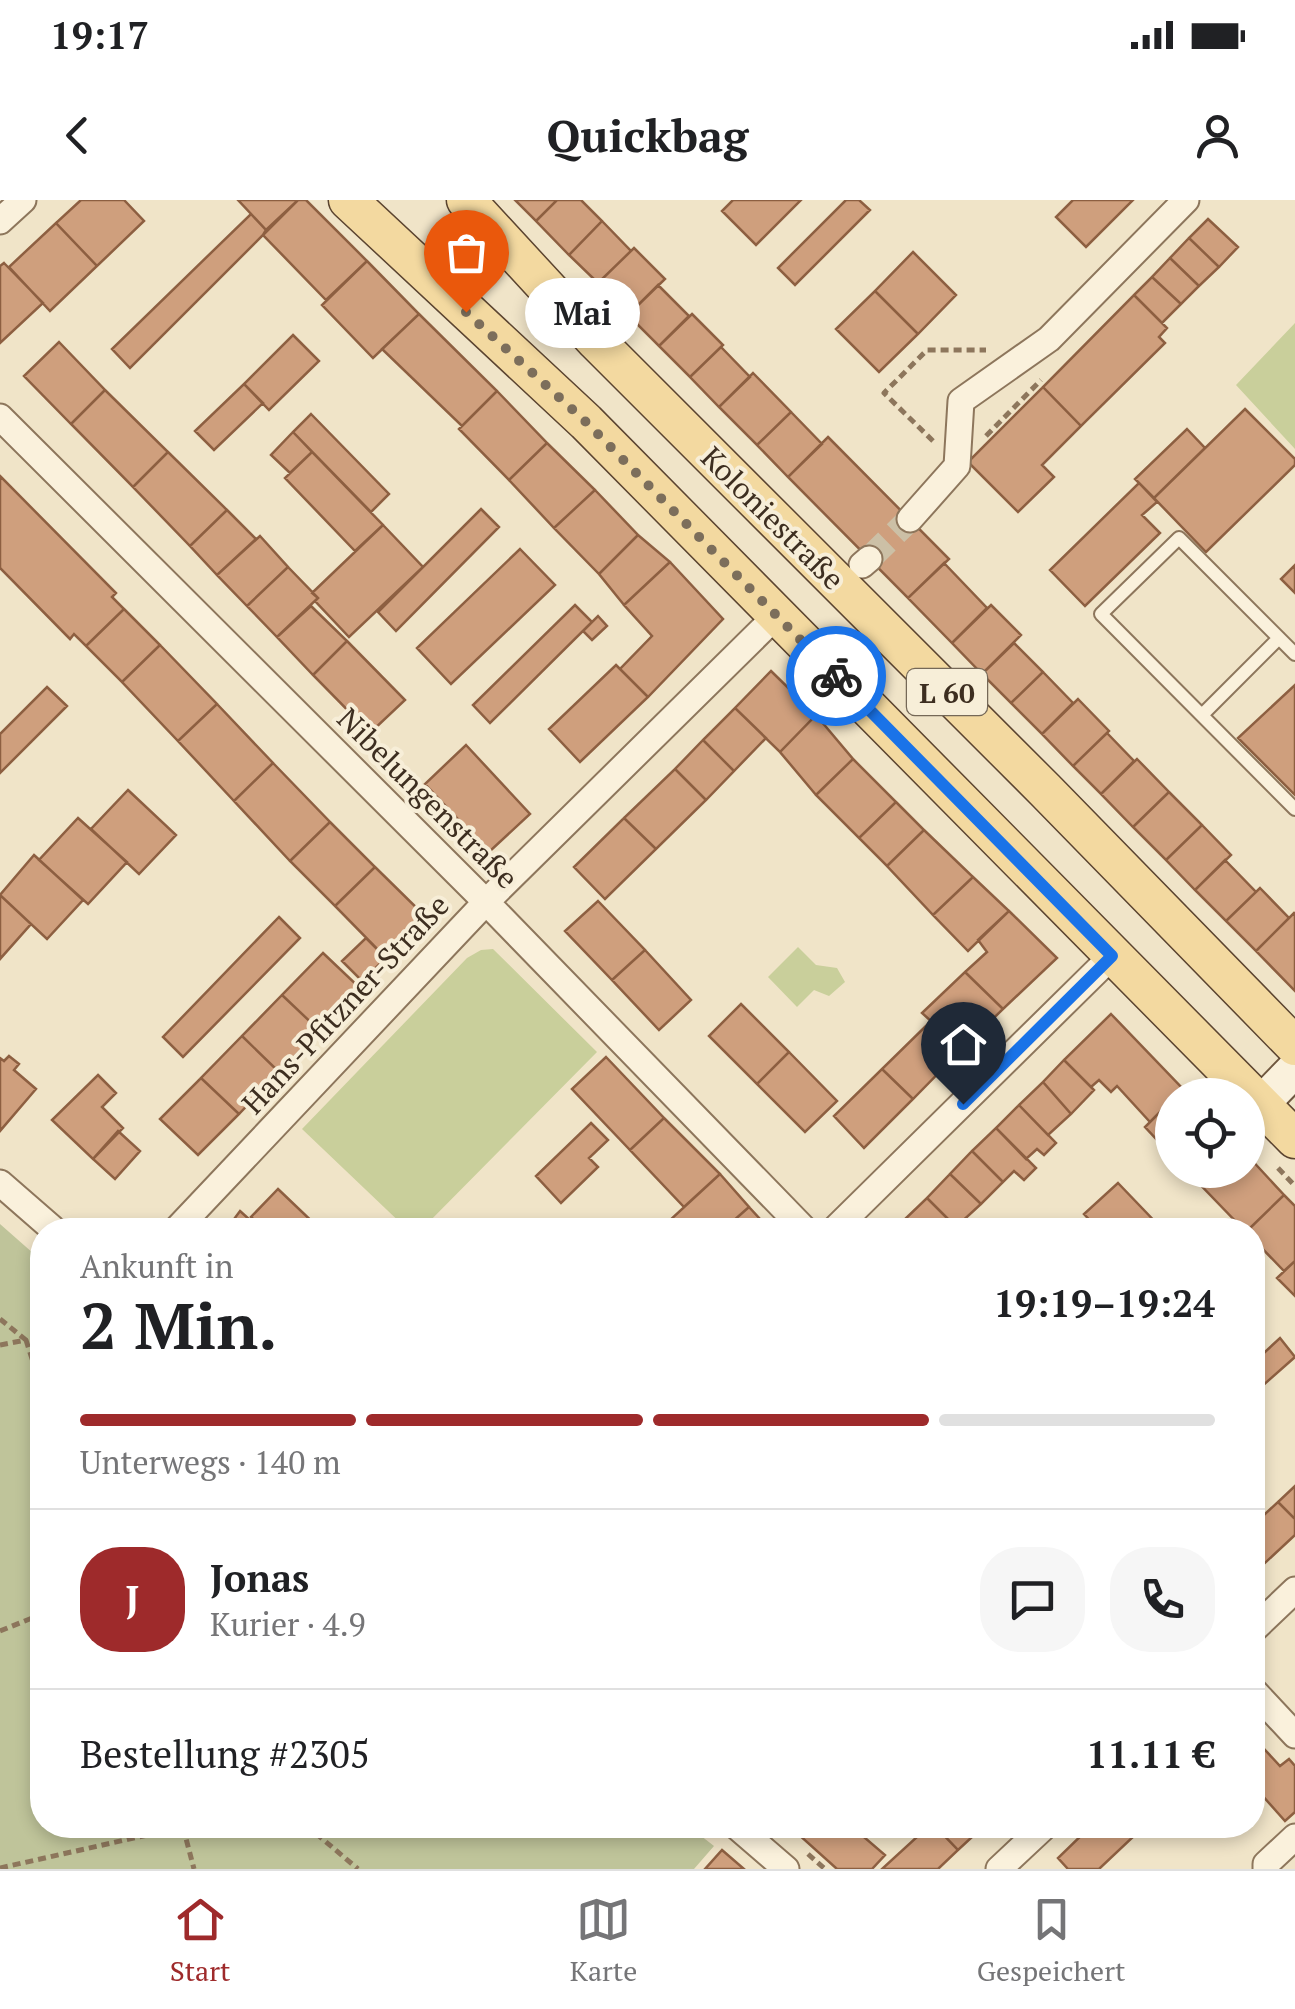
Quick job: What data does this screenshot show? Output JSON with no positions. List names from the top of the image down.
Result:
{
  "streets": {
    "main road": ["Koloniestraße", "L 60"],
    "street": ["Nibelungenstraße", "Hans-Pfitzner-Straße"]
  },
  "crossings": [
    ["L 60", "Hans-Pfitzner-Straße"],
    ["Nibelungenstraße", "Hans-Pfitzner-Straße"]
  ],
  "places": ["Mai"],
  "page": {
    "status": "19:17",
    "header": "Quickbag",
    "bubble": "Mai",
    "heading": ["2 Min.", "Ankunft in", "19:19–19:24"],
    "panel": [
      "Jonas",
      "Kurier · 4.9",
      "Bestellung #2305",
      "11.11 €"
    ],
    "bar": "Unterwegs · 140 m",
    "round": "J",
    "tabs": ["Start", "Karte", "Gespeichert"]
  }
}
